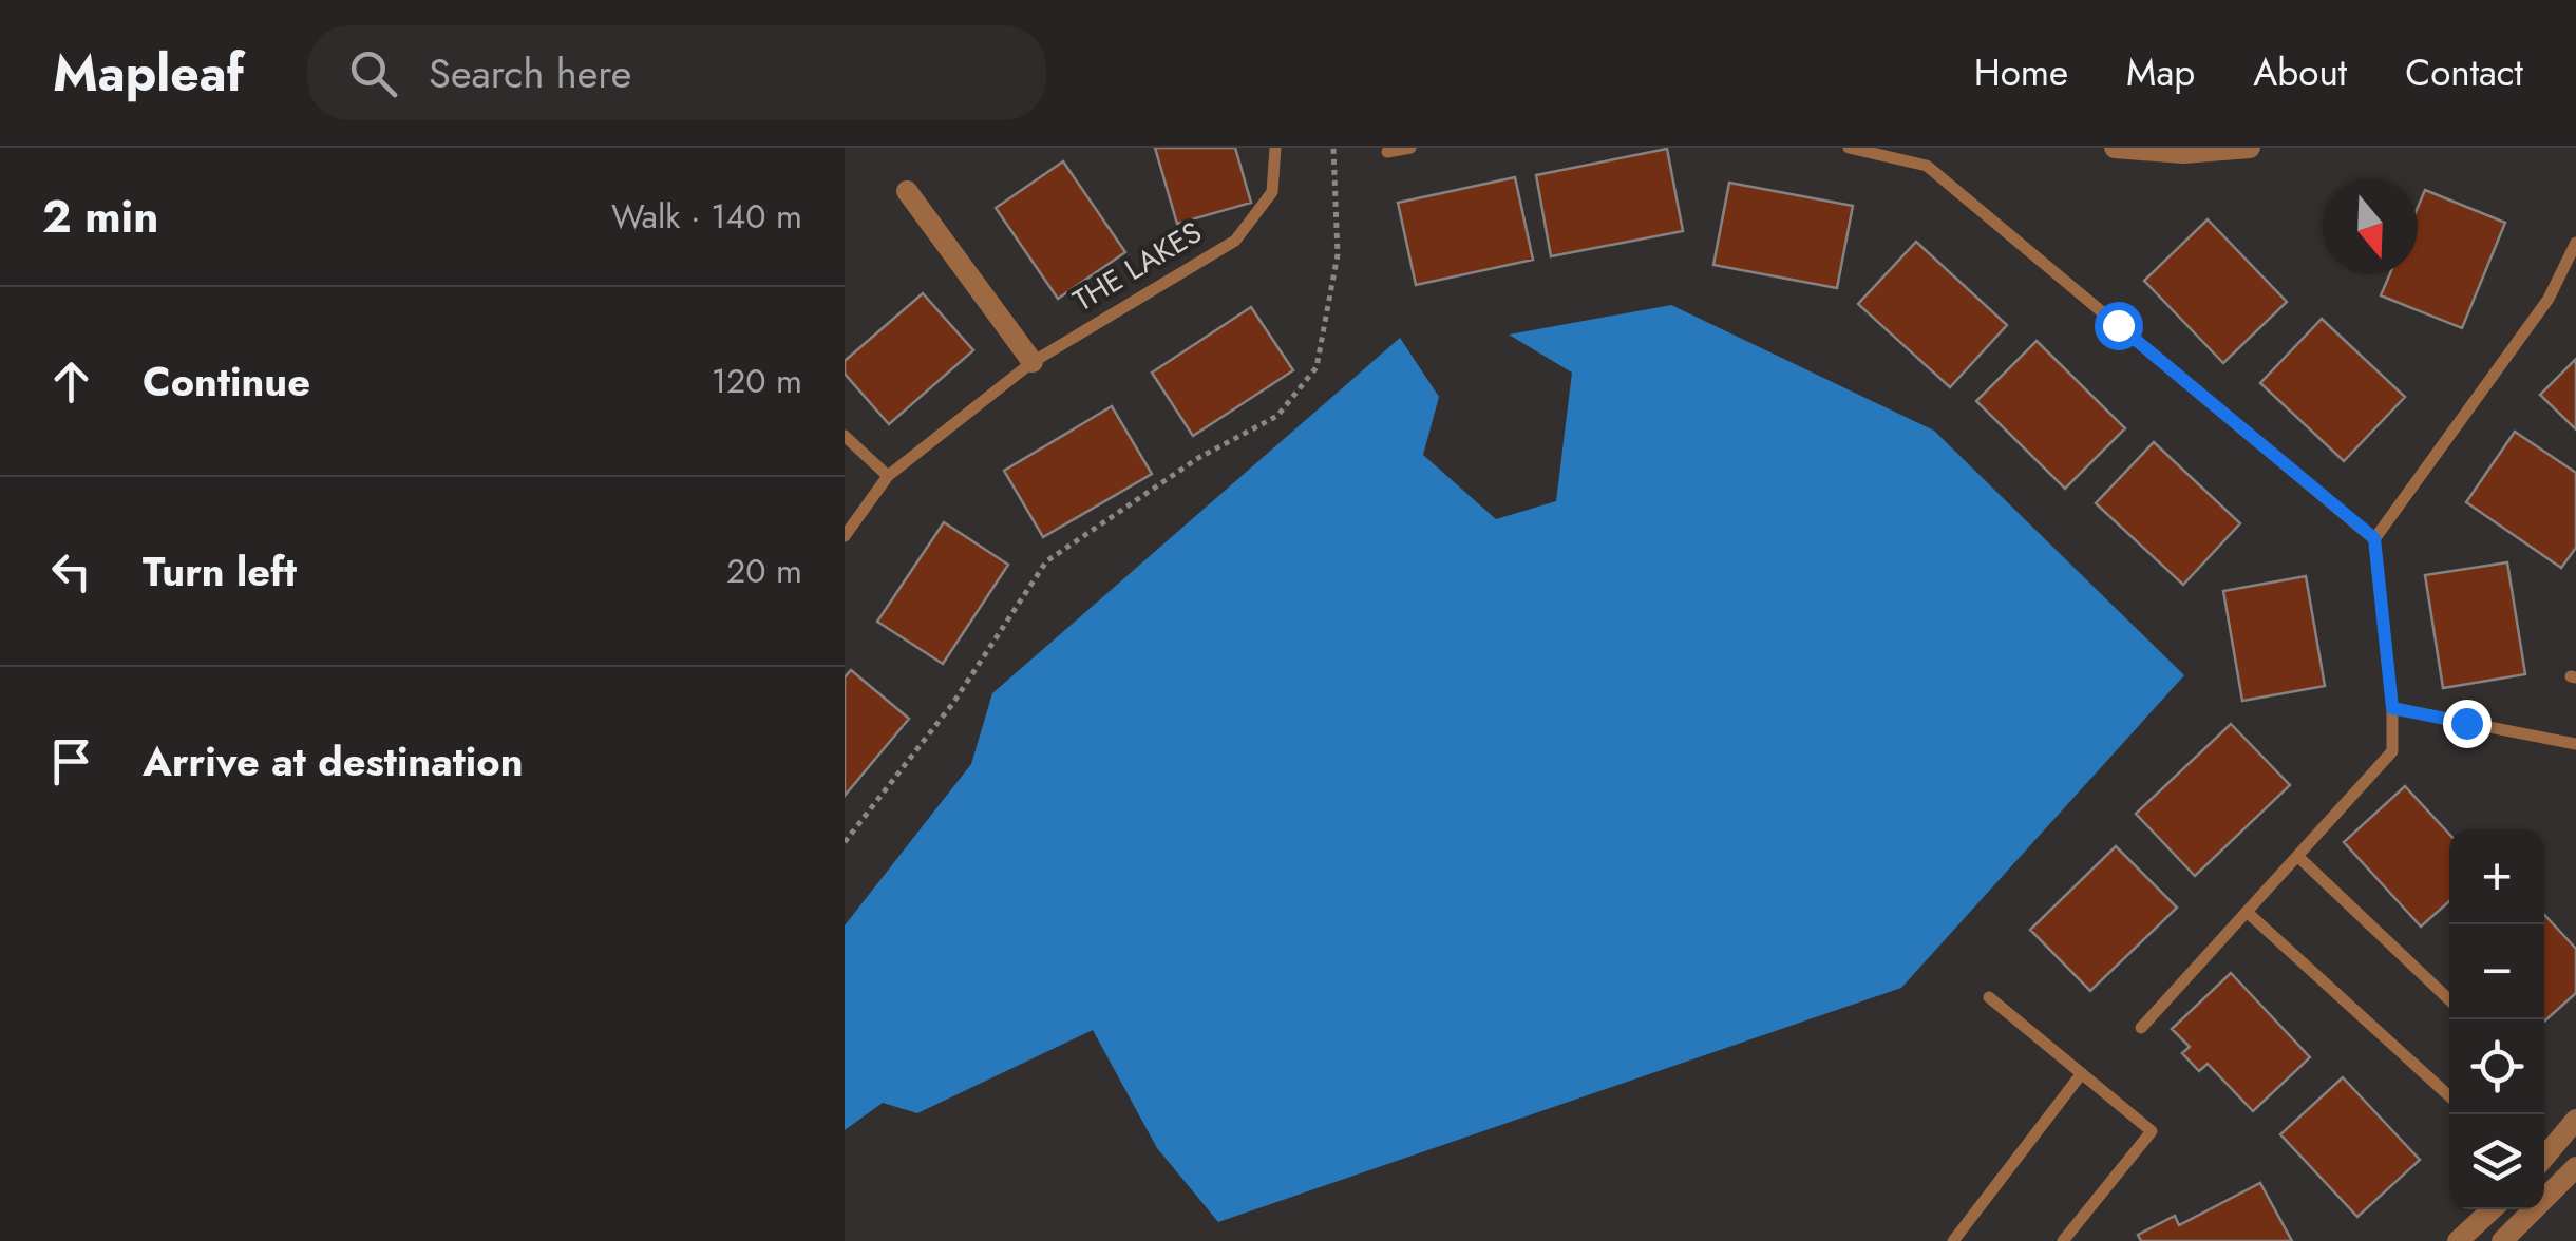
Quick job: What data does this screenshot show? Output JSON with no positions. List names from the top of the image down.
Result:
{
  "streets": {
    "lane": ["THE LAKES"]
  },
  "north": "bottom",
  "page": {
    "header": "Mapleaf",
    "search": "Search here",
    "nav": [
      "Home",
      "Map",
      "About",
      "Contact"
    ],
    "heading": ["2 min", "Walk · 140 m"],
    "list": [
      ["Continue", "120 m"],
      ["Turn left", "20 m"],
      "Arrive at destination"
    ],
    "map_buttons": ["+", "−"]
  }
}
